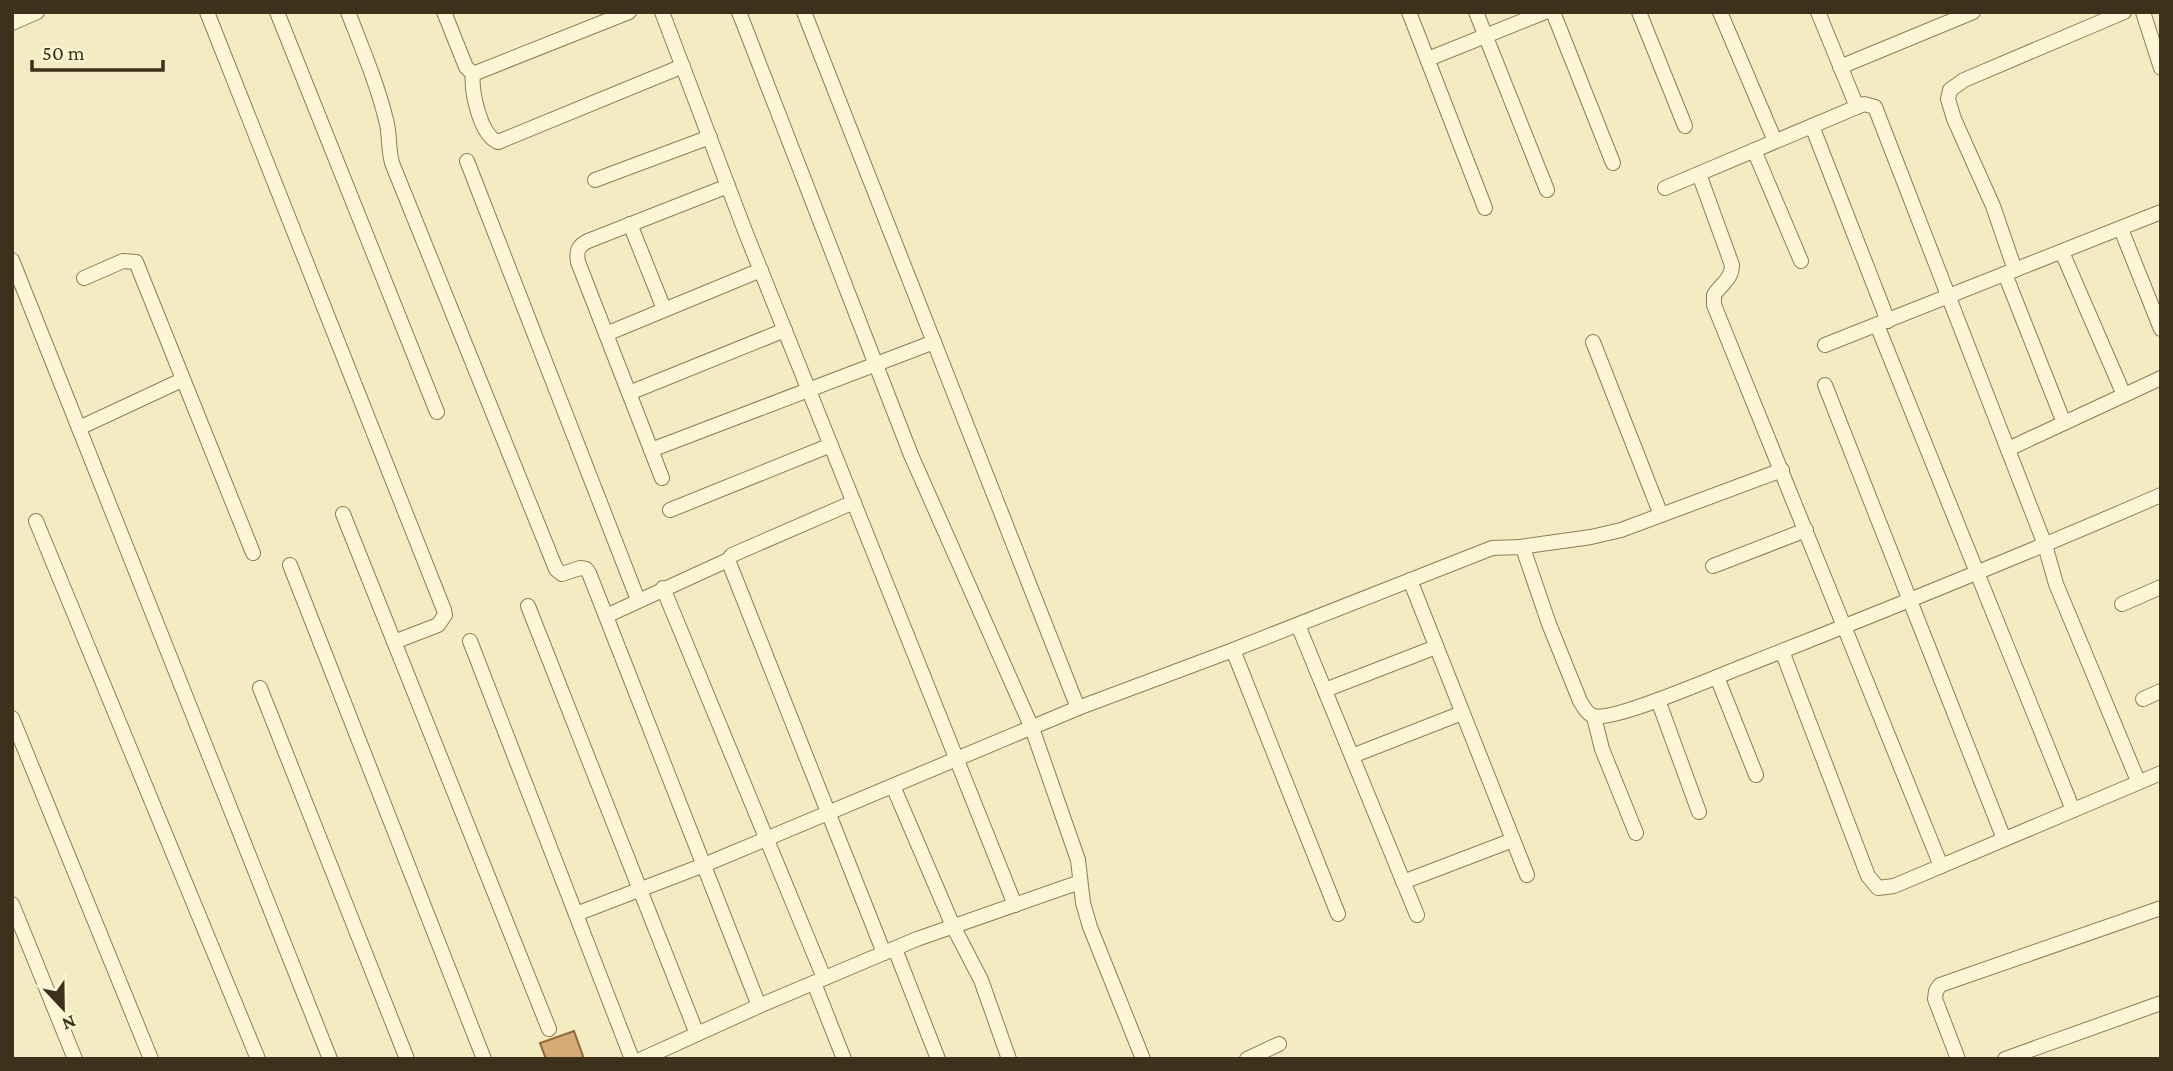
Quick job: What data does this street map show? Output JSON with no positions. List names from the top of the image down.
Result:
{
  "scale_bar": "50 m",
  "north": "bottom"
}
